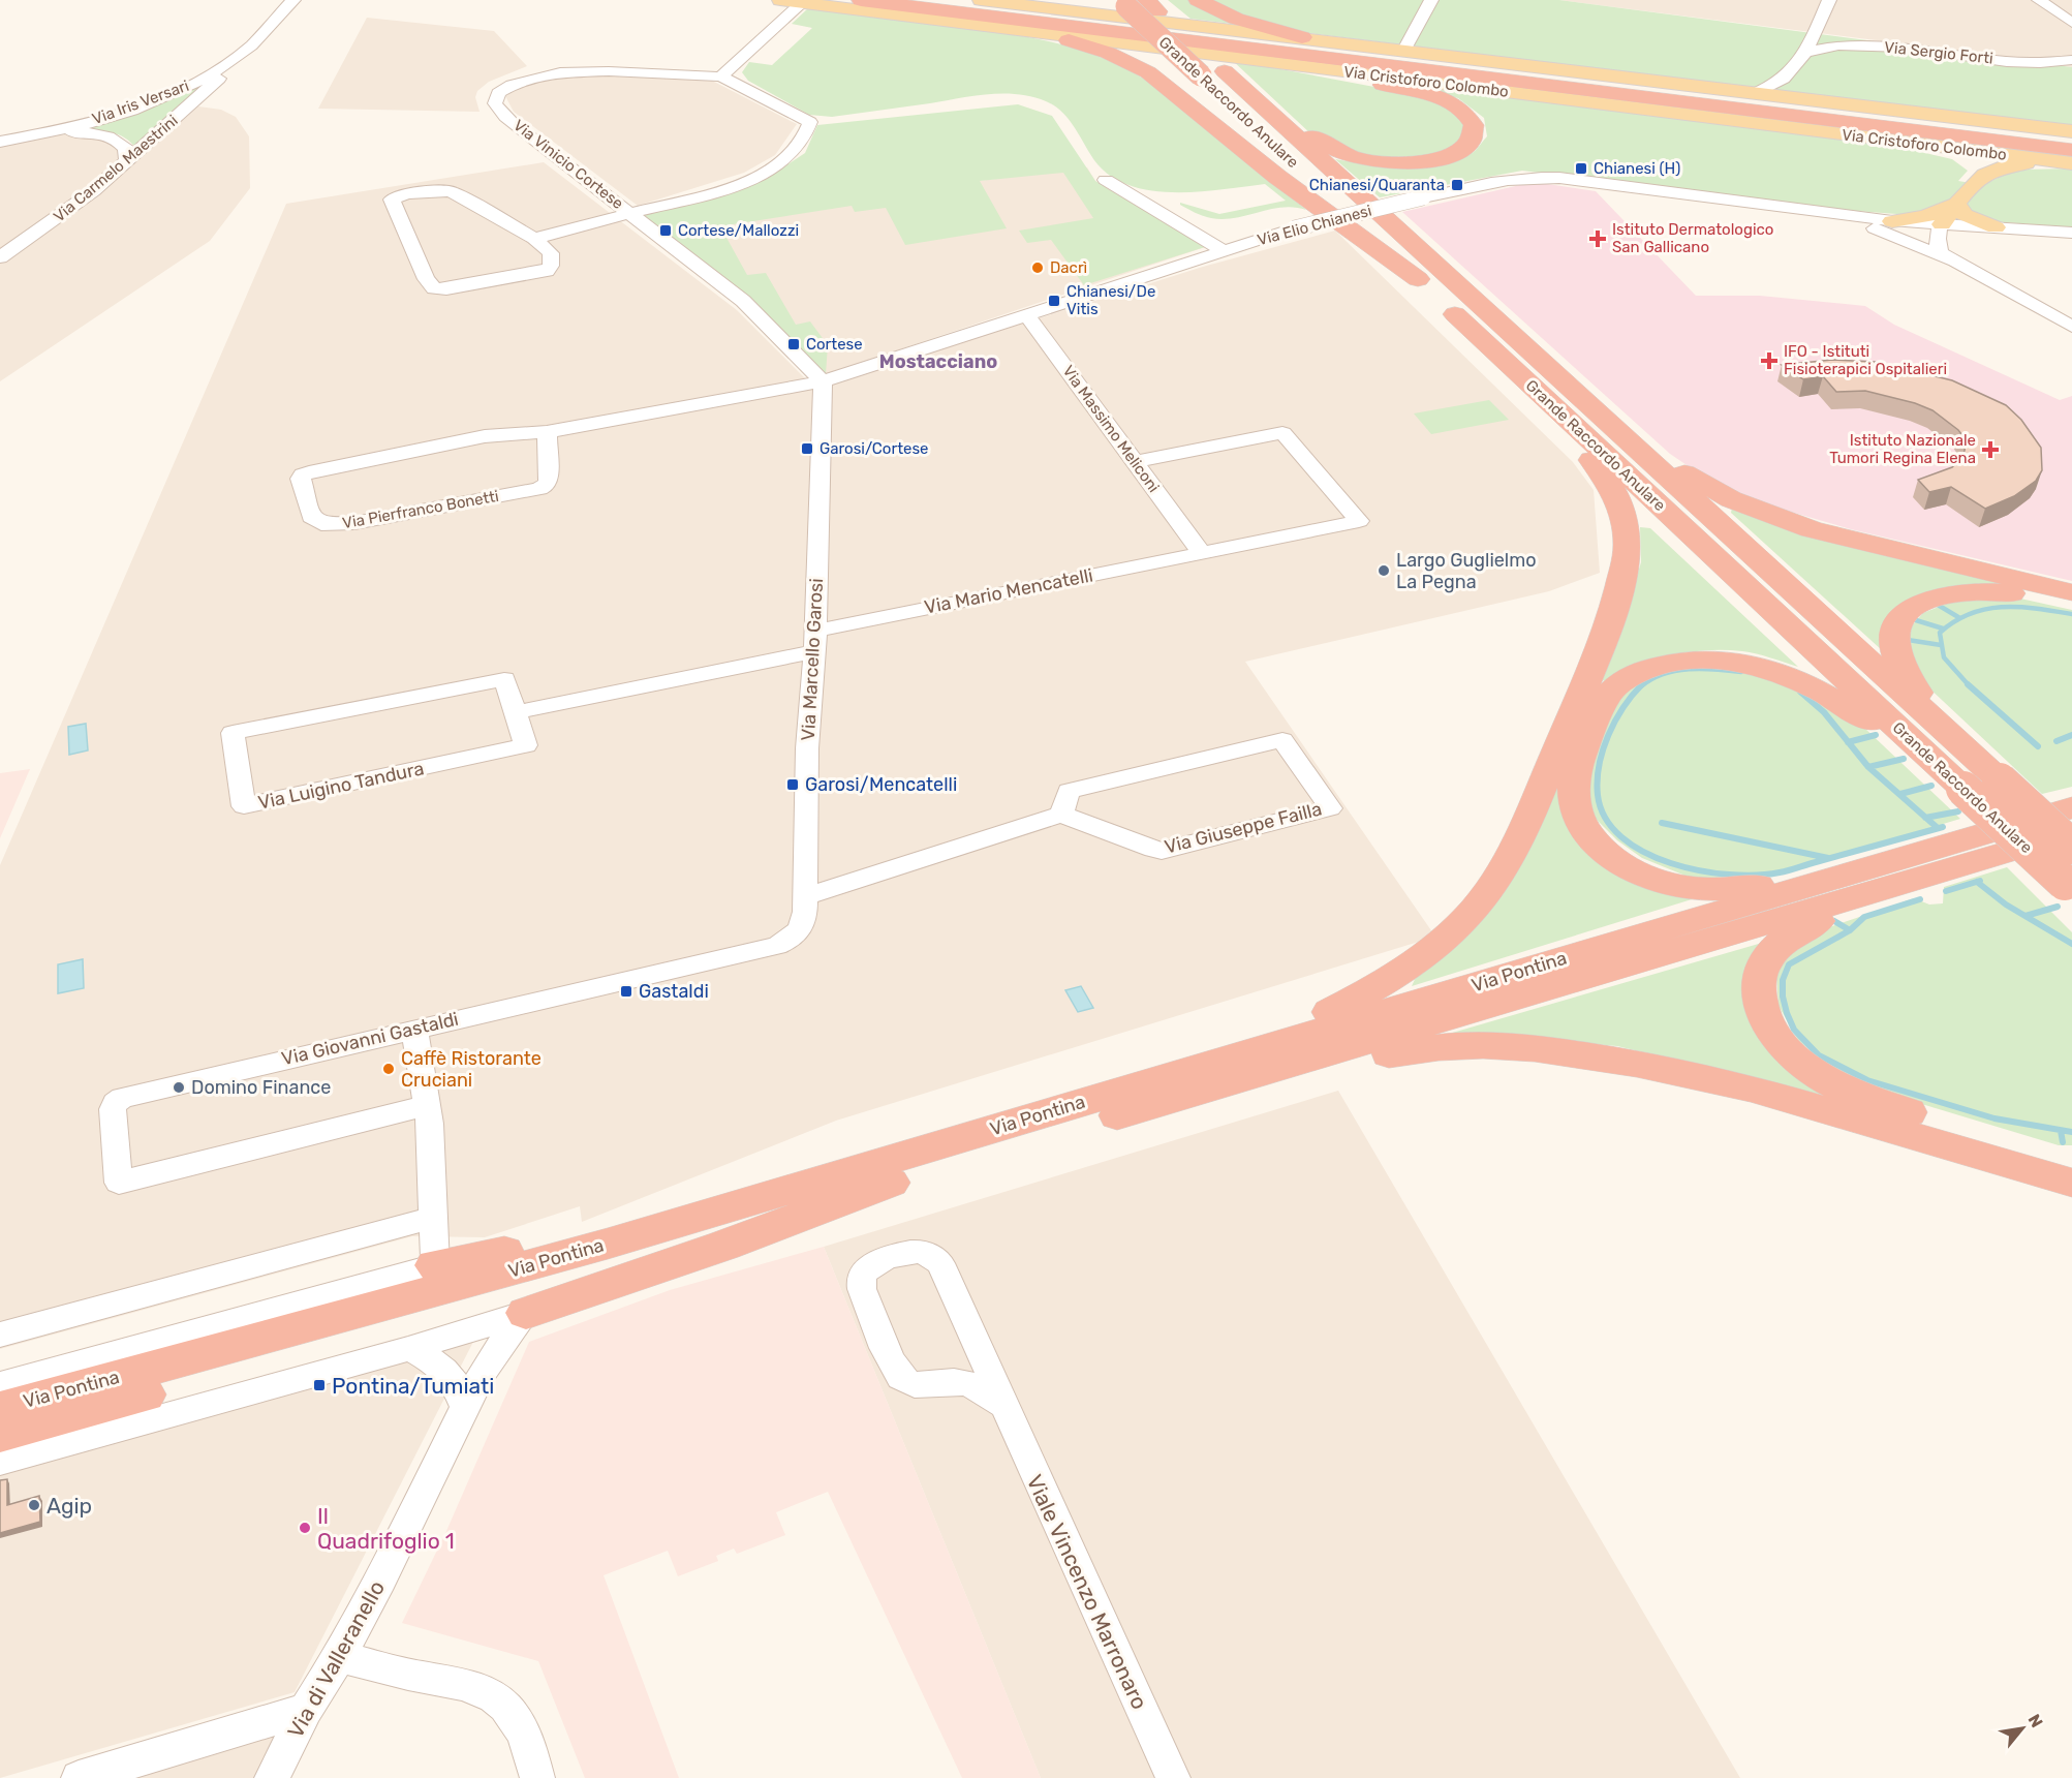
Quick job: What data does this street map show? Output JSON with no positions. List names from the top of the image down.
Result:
{
  "streets": {
    "highway": ["Via Cristoforo Colombo", "Grande Raccordo Anulare", "Via Pontina"],
    "street": [
      "Via Sergio Forti",
      "Via Iris Versari",
      "Via Vinicio Cortese",
      "Via Carmelo Maestrini",
      "Via Elio Chianesi",
      "Via Massimo Meliconi",
      "Via Pierfranco Bonetti",
      "Via Mario Mencatelli",
      "Via Marcello Garosi",
      "Via Luigino Tandura",
      "Via Giuseppe Failla",
      "Via Giovanni Gastaldi",
      "Viale Vincenzo Marronaro",
      "Via di Valleranello"
    ]
  },
  "crossings": [
    ["Via Cristoforo Colombo", "Grande Raccordo Anulare"],
    ["Via Iris Versari", "Via Carmelo Maestrini"],
    ["Via Vinicio Cortese", "Via Elio Chianesi"],
    ["Via Vinicio Cortese", "Via Pierfranco Bonetti"],
    ["Via Vinicio Cortese", "Via Marcello Garosi"],
    ["Via Elio Chianesi", "Via Massimo Meliconi"],
    ["Via Elio Chianesi", "Via Pierfranco Bonetti"],
    ["Via Elio Chianesi", "Via Marcello Garosi"],
    ["Via Massimo Meliconi", "Via Mario Mencatelli"],
    ["Via Pierfranco Bonetti", "Via Marcello Garosi"],
    ["Via Mario Mencatelli", "Via Marcello Garosi"],
    ["Via Marcello Garosi", "Via Giovanni Gastaldi"]
  ],
  "districts": ["Mostacciano"],
  "places": {
    "transit": [
      "Chianesi (H)",
      "Chianesi/Quaranta",
      "Cortese/Mallozzi",
      "Chianesi/De Vitis",
      "Cortese",
      "Garosi/Cortese",
      "Garosi/Mencatelli",
      "Gastaldi",
      "Pontina/Tumiati"
    ],
    "health": ["Istituto Dermatologico San Gallicano", "IFO - Istituti Fisioterapici Ospitalieri", "Istituto Nazionale Tumori Regina Elena"],
    "other": [
      "Dacrì",
      "Largo Guglielmo La Pegna",
      "Caffè Ristorante Cruciani",
      "Domino Finance",
      "Agip",
      "Il Quadrifoglio 1"
    ]
  },
  "north": "top right"
}
